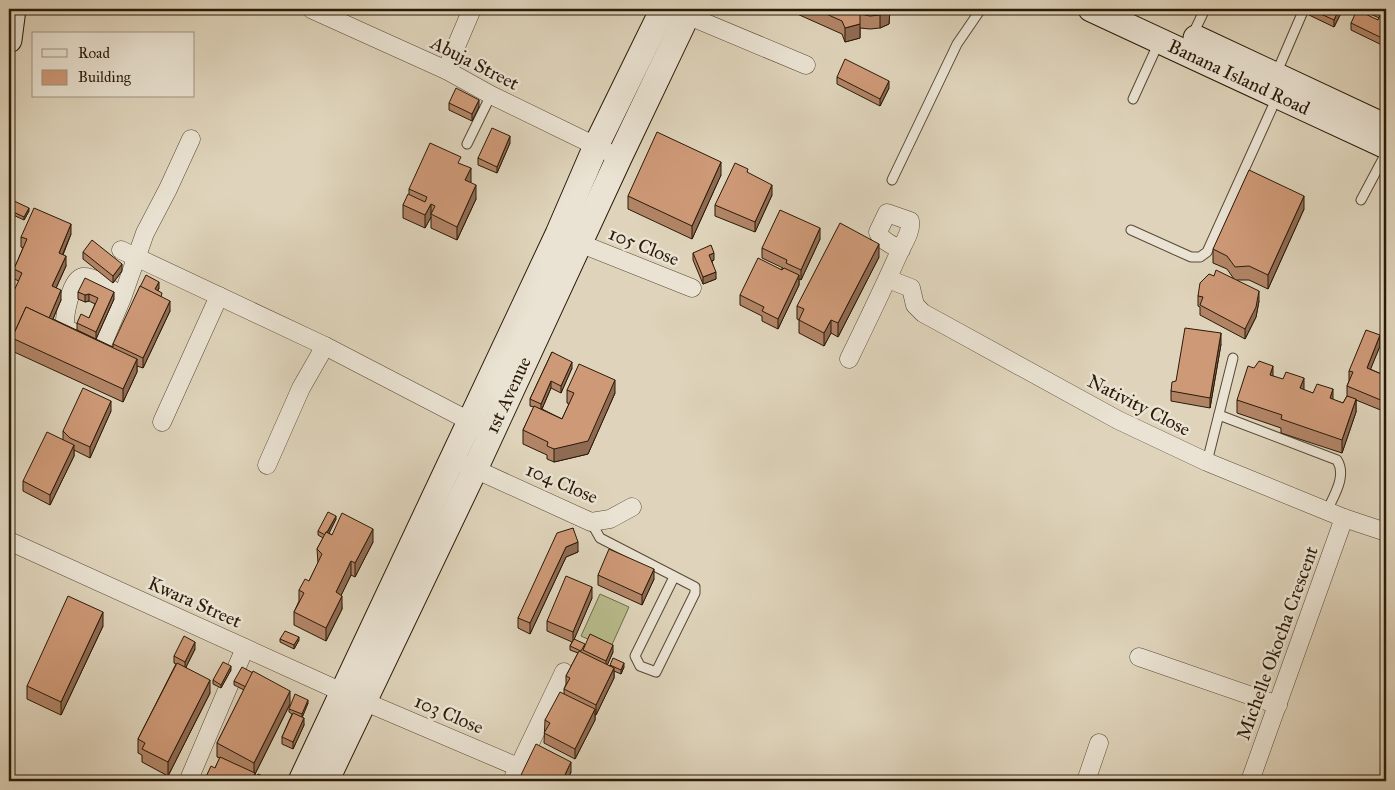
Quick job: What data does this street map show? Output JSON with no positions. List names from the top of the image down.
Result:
{
  "streets": {
    "street": [
      "Abuja Street",
      "Banana Island Road",
      "105 Close",
      "1st Avenue",
      "Nativity Close",
      "104 Close",
      "Kwara Street",
      "Michelle Okocha Crescent",
      "103 Close"
    ]
  },
  "crossings": [
    ["Abuja Street", "1st Avenue"],
    ["105 Close", "1st Avenue"],
    ["1st Avenue", "104 Close"],
    ["1st Avenue", "Kwara Street"],
    ["1st Avenue", "103 Close"],
    ["Nativity Close", "Michelle Okocha Crescent"],
    ["Kwara Street", "103 Close"]
  ],
  "legend": ["Road", "Building"]
}
